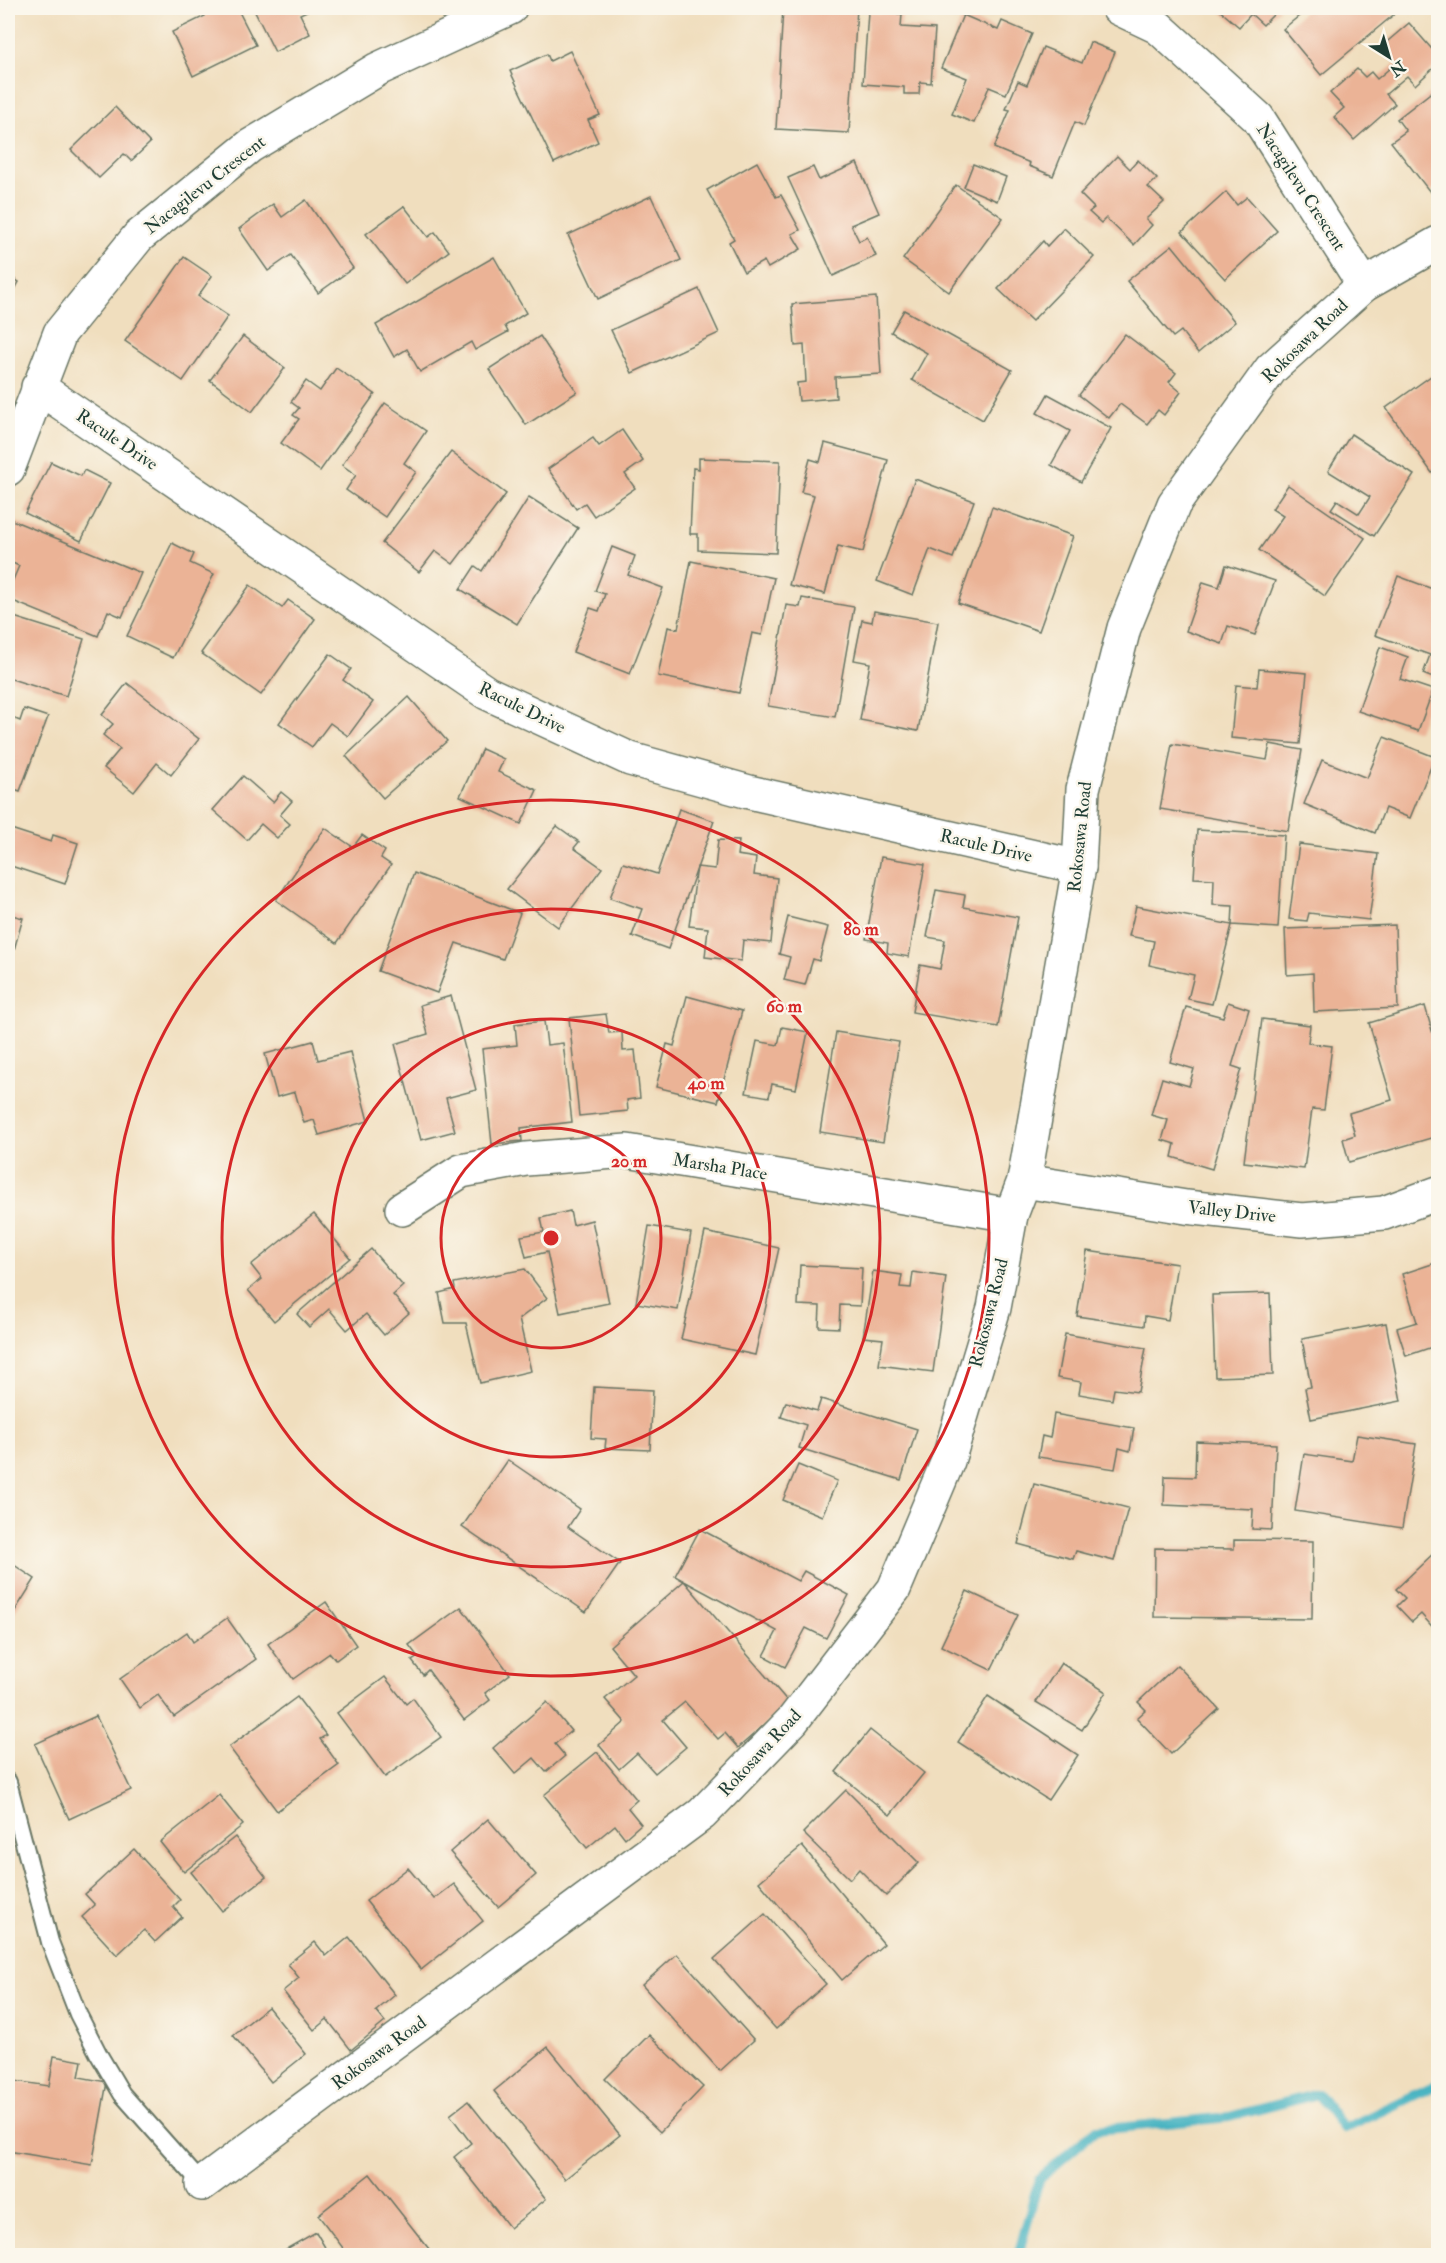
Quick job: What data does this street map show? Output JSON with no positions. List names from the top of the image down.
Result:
{
  "streets": {
    "street": [
      "Nacagilevu Crescent",
      "Rokosawa Road",
      "Racule Drive",
      "Marsha Place",
      "Valley Drive"
    ]
  },
  "crossings": [
    ["Nacagilevu Crescent", "Rokosawa Road"],
    ["Nacagilevu Crescent", "Racule Drive"],
    ["Rokosawa Road", "Racule Drive"],
    ["Rokosawa Road", "Marsha Place"],
    ["Rokosawa Road", "Valley Drive"]
  ],
  "north": "bottom right",
  "rings": [
    "80 m",
    "60 m",
    "40 m",
    "20 m"
  ]
}
